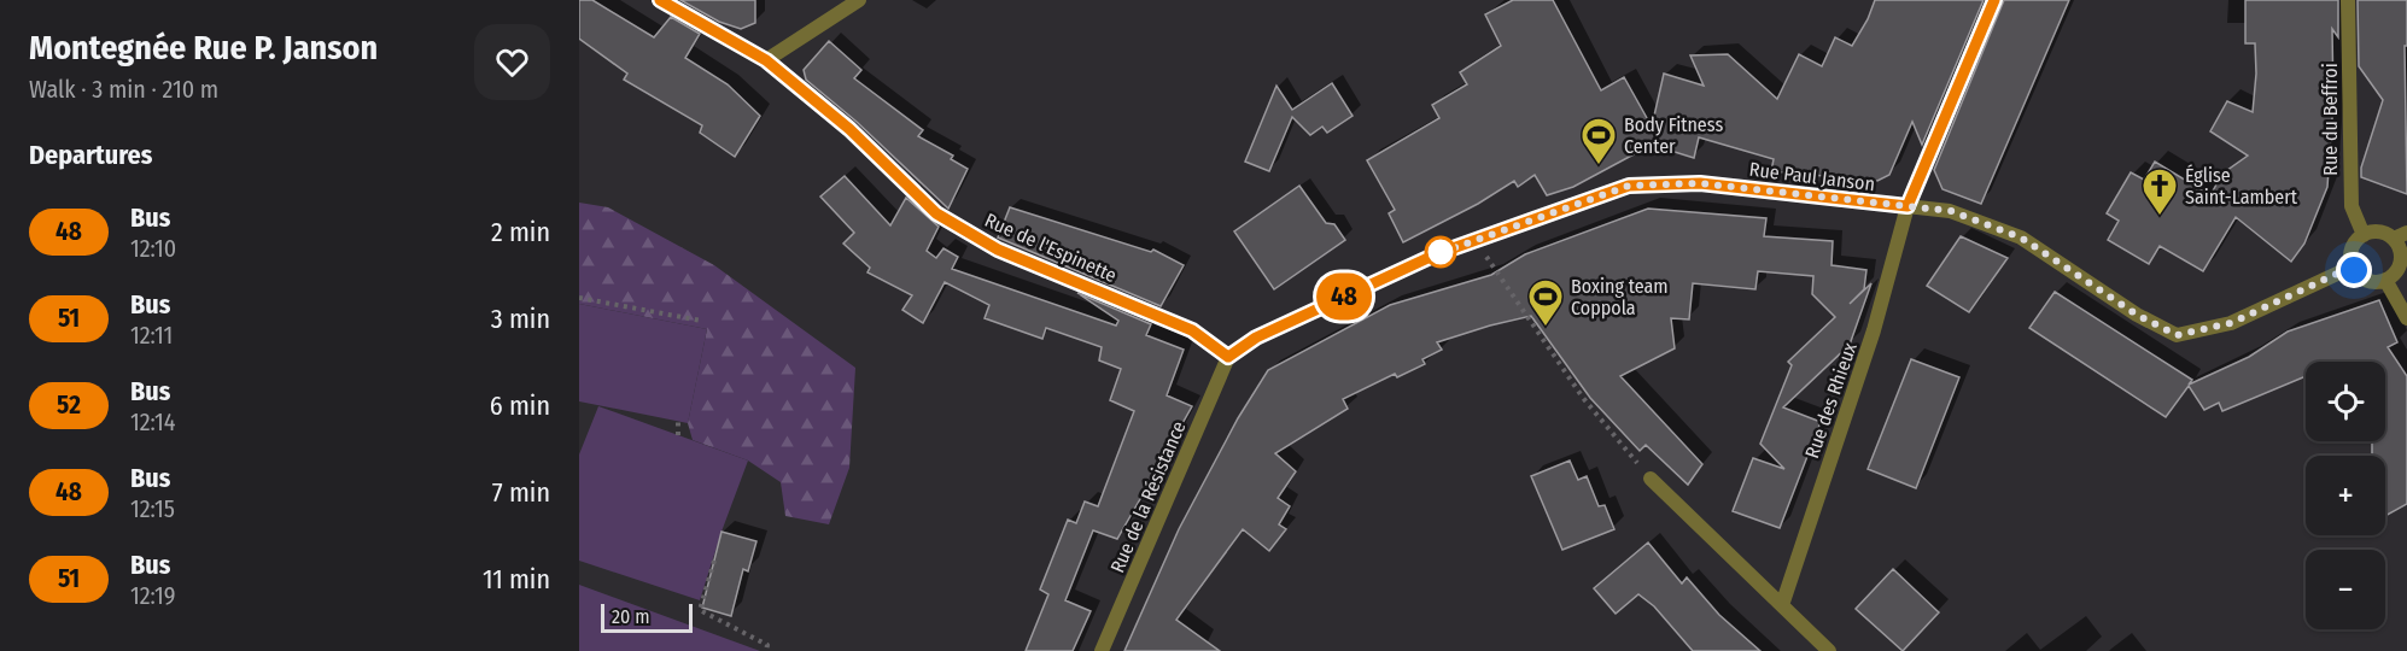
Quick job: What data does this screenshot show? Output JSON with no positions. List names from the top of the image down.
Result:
{
  "streets": {
    "street": [
      "Rue du Beffroi",
      "Rue Paul Janson",
      "Rue de l'Espinette",
      "Rue des Rhieux",
      "Rue de la Résistance"
    ]
  },
  "crossings": [
    ["Rue du Beffroi", "Rue Paul Janson"],
    ["Rue Paul Janson", "Rue de l'Espinette"],
    ["Rue Paul Janson", "Rue des Rhieux"],
    ["Rue Paul Janson", "Rue de la Résistance"],
    ["Rue de l'Espinette", "Rue de la Résistance"]
  ],
  "places": {
    "sports": ["Body Fitness Center", "Boxing team Coppola"],
    "church": ["Église Saint-Lambert"]
  },
  "lines": ["bus line 48"],
  "scale_bar": "20 m",
  "page": {
    "heading": [
      ["Montegnée Rue P. Janson", "Walk · 3 min · 210 m"],
      "Departures"
    ],
    "on_map": "48",
    "list": [
      {
        "mark": "48",
        "name": "Bus",
        "note": "12:10",
        "value": "2 min"
      },
      {
        "mark": "51",
        "name": "Bus",
        "note": "12:11",
        "value": "3 min"
      },
      {
        "mark": "52",
        "name": "Bus",
        "note": "12:14",
        "value": "6 min"
      },
      {
        "mark": "48",
        "name": "Bus",
        "note": "12:15",
        "value": "7 min"
      },
      {
        "mark": "51",
        "name": "Bus",
        "note": "12:19",
        "value": "11 min"
      }
    ],
    "map_buttons": ["+", "−"],
    "scale": "20 m"
  }
}
